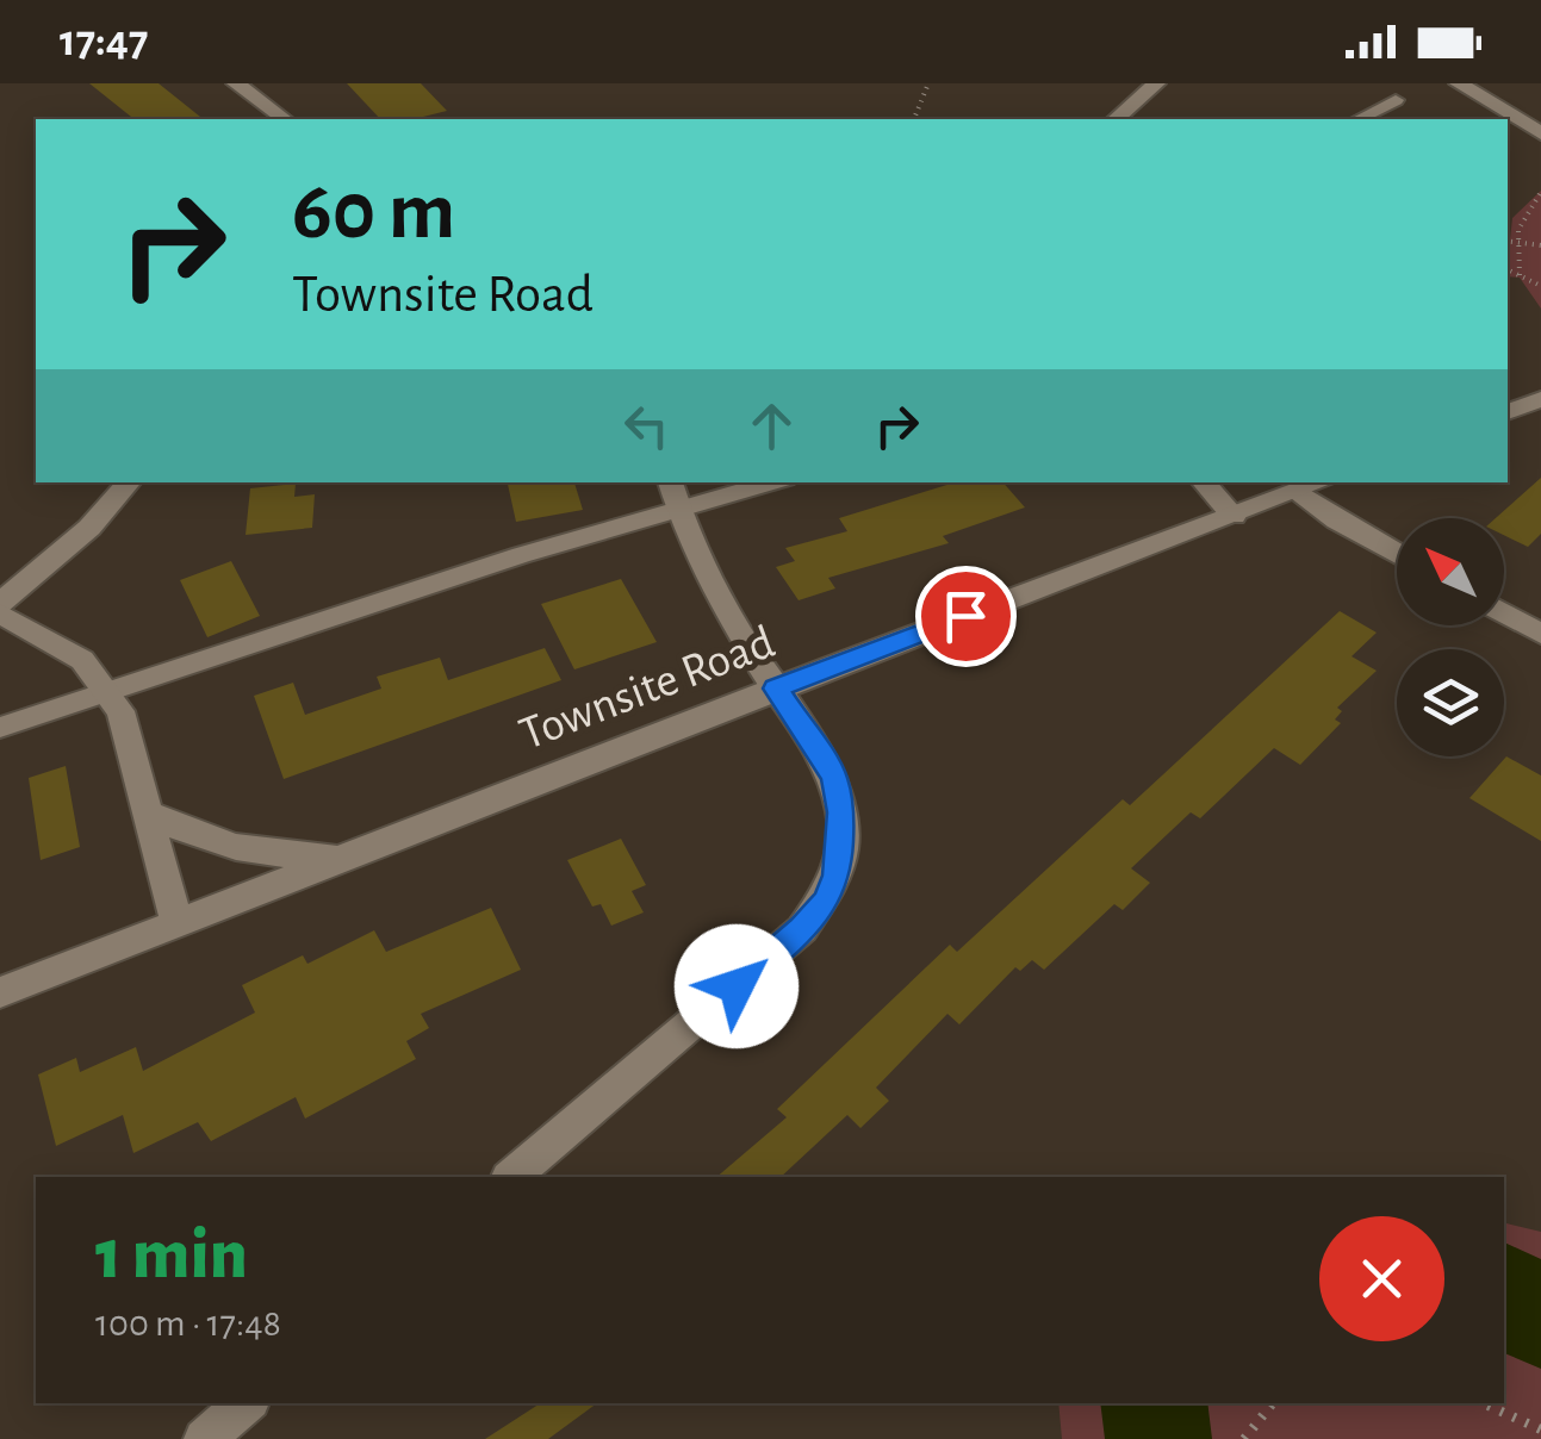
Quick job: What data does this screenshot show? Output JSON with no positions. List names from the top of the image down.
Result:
{
  "streets": {
    "street": ["Townsite Road"]
  },
  "north": "top left",
  "page": {
    "status": "17:47",
    "turn": ["60 m", "Townsite Road"],
    "heading": ["1 min", "100 m · 17:48"]
  }
}
